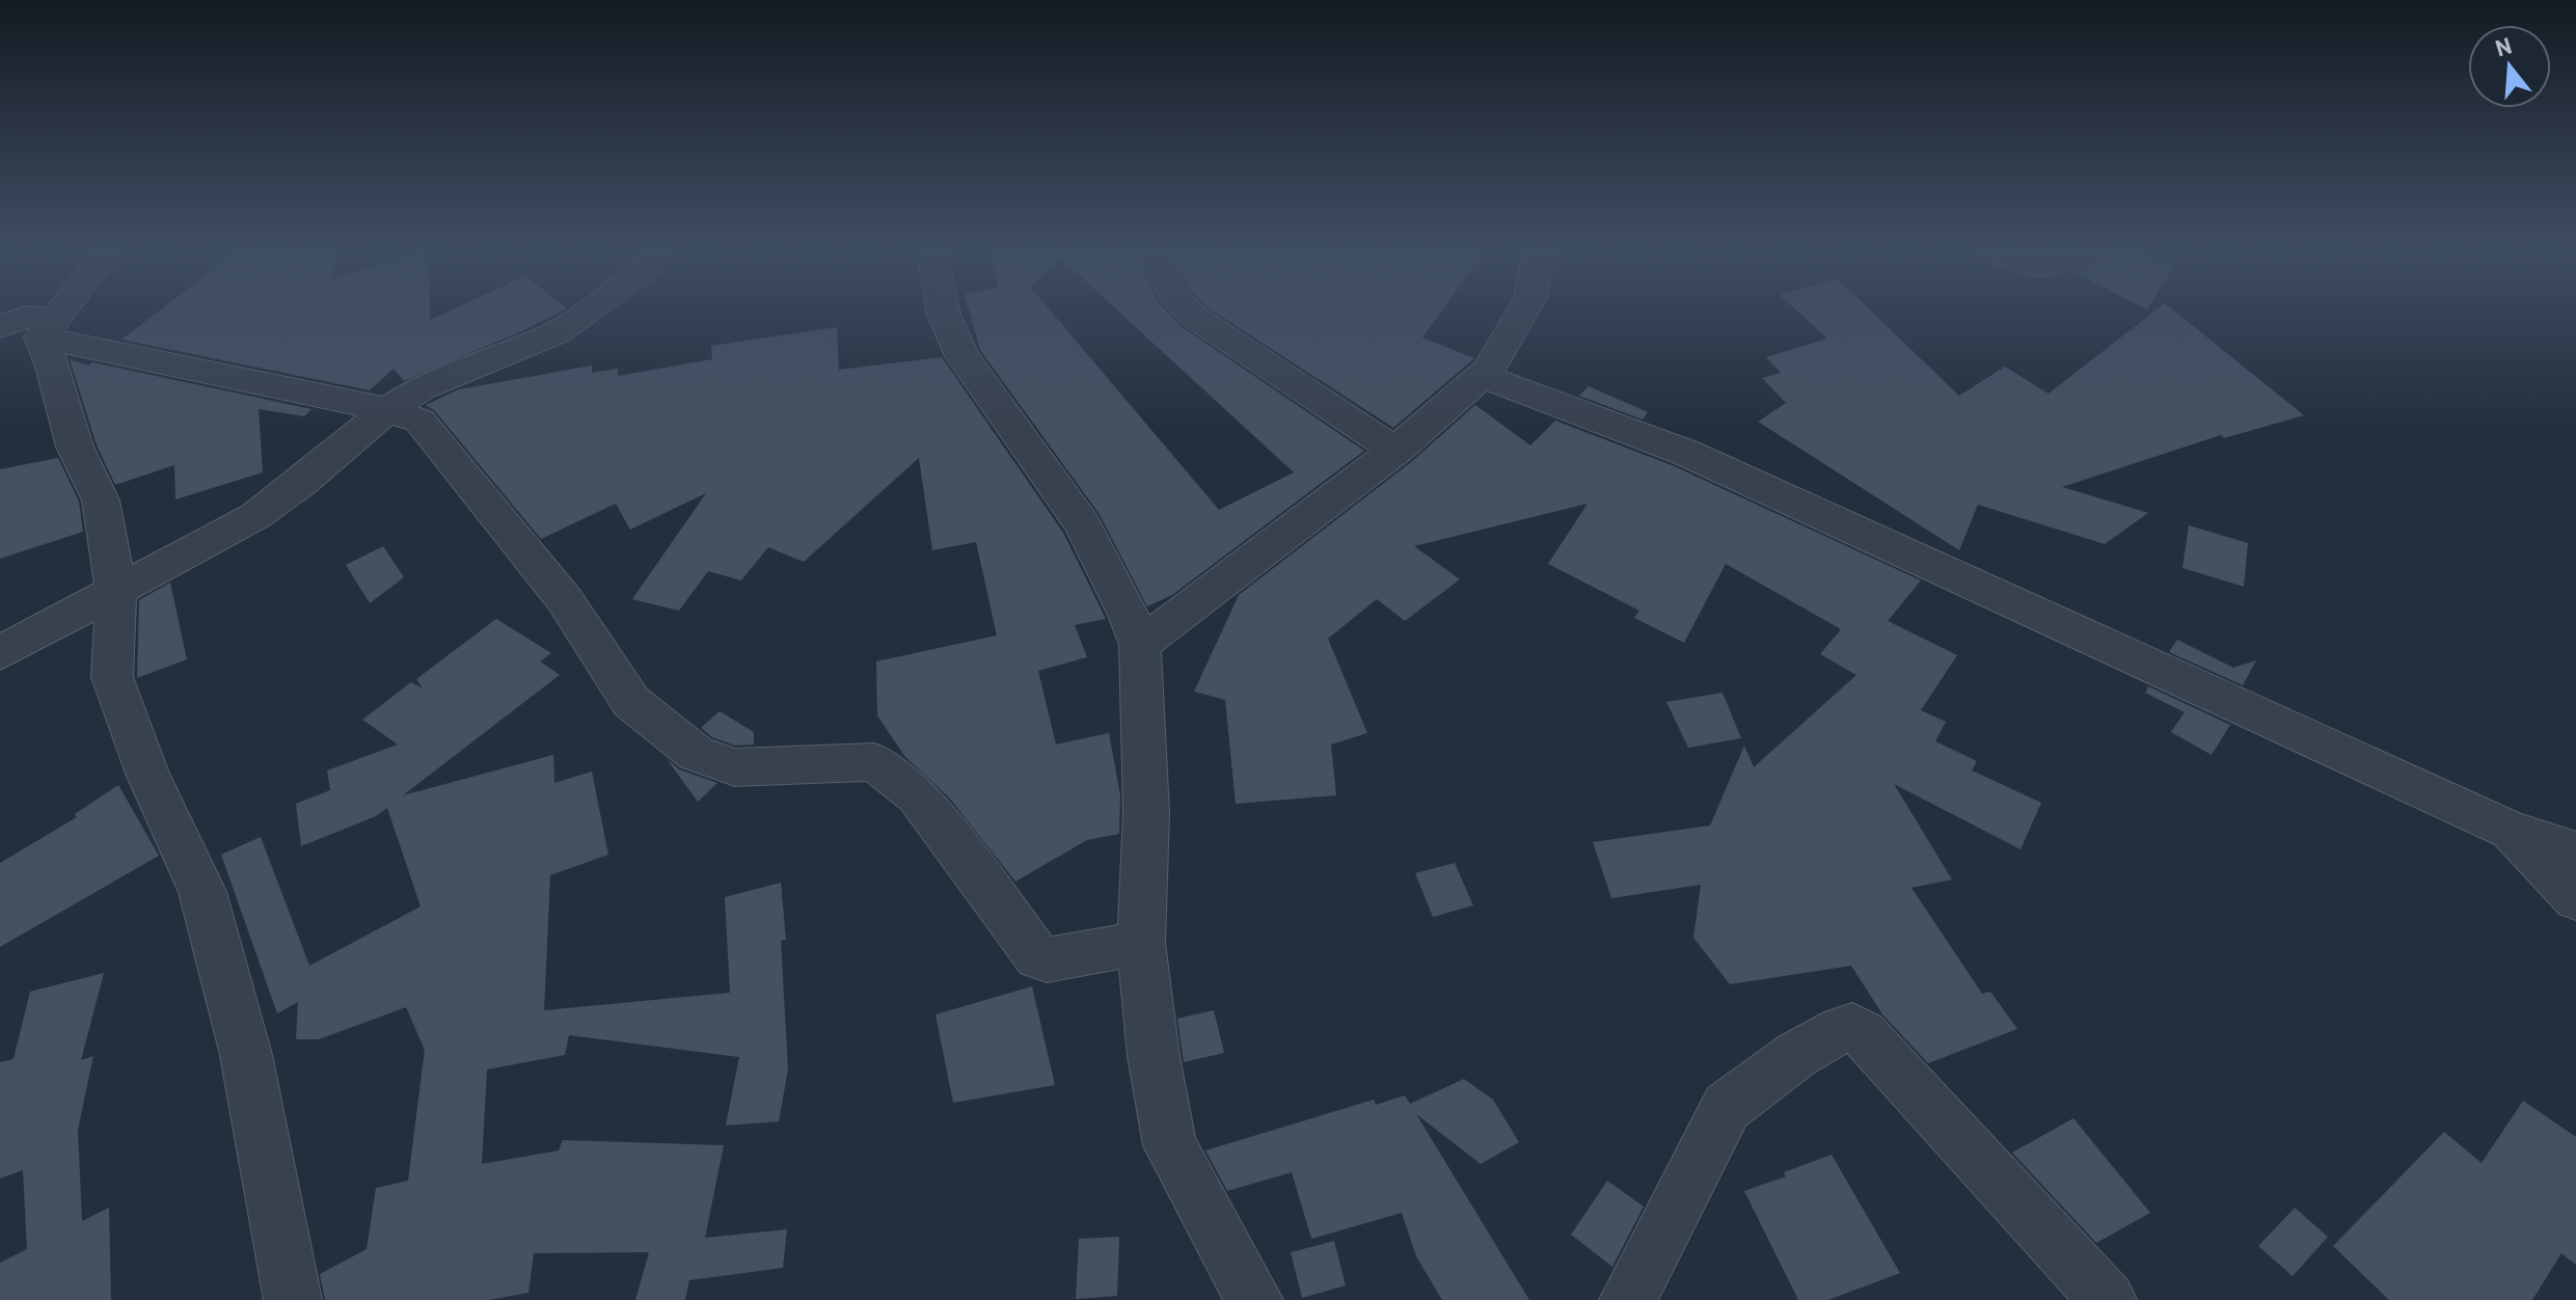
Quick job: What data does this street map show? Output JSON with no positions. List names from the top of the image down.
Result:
{
  "north": "top"
}
